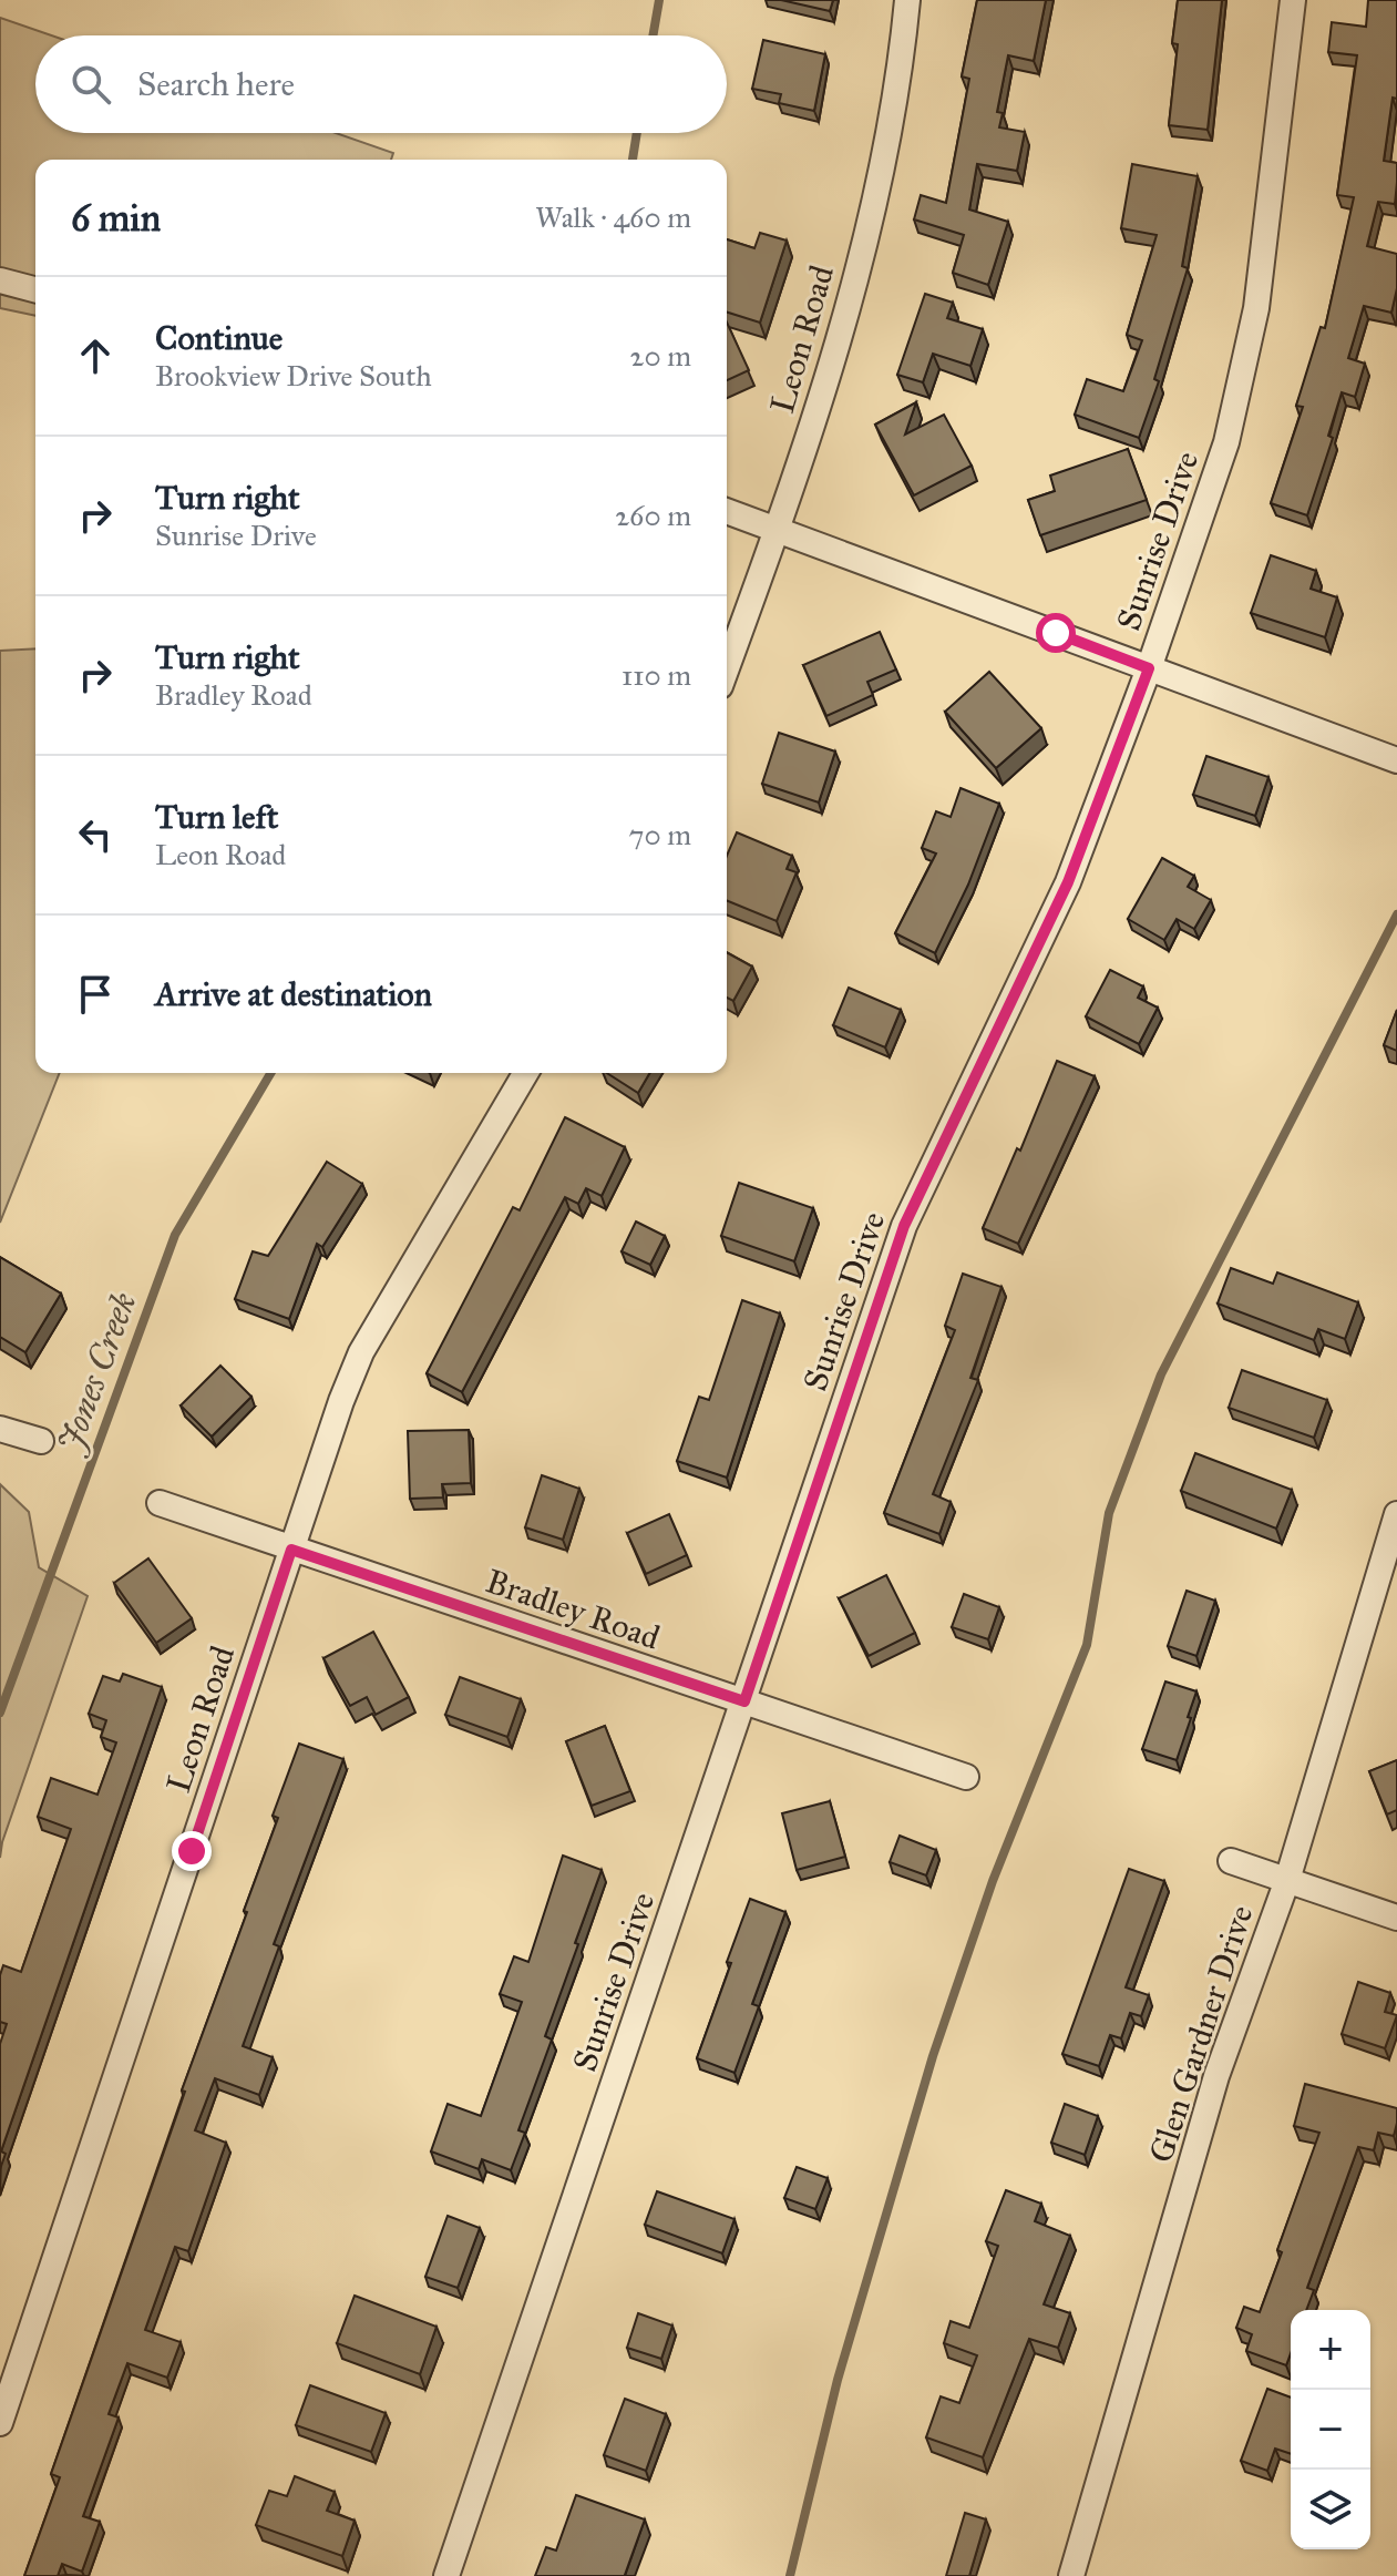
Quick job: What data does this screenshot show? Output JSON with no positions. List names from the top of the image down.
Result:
{
  "streets": {
    "street": [
      "Leon Road",
      "Sunrise Drive",
      "Bradley Road",
      "Glen Gardner Drive"
    ]
  },
  "crossings": [
    ["Leon Road", "Bradley Road"],
    ["Sunrise Drive", "Bradley Road"]
  ],
  "water": ["Jones Creek"],
  "page": {
    "search": "Search here",
    "heading": ["6 min", "Walk · 460 m"],
    "list": [
      ["Continue", "Brookview Drive South", "20 m"],
      ["Turn right", "Sunrise Drive", "260 m"],
      ["Turn right", "Bradley Road", "110 m"],
      ["Turn left", "Leon Road", "70 m"],
      "Arrive at destination"
    ],
    "map_buttons": ["+", "−"]
  }
}
